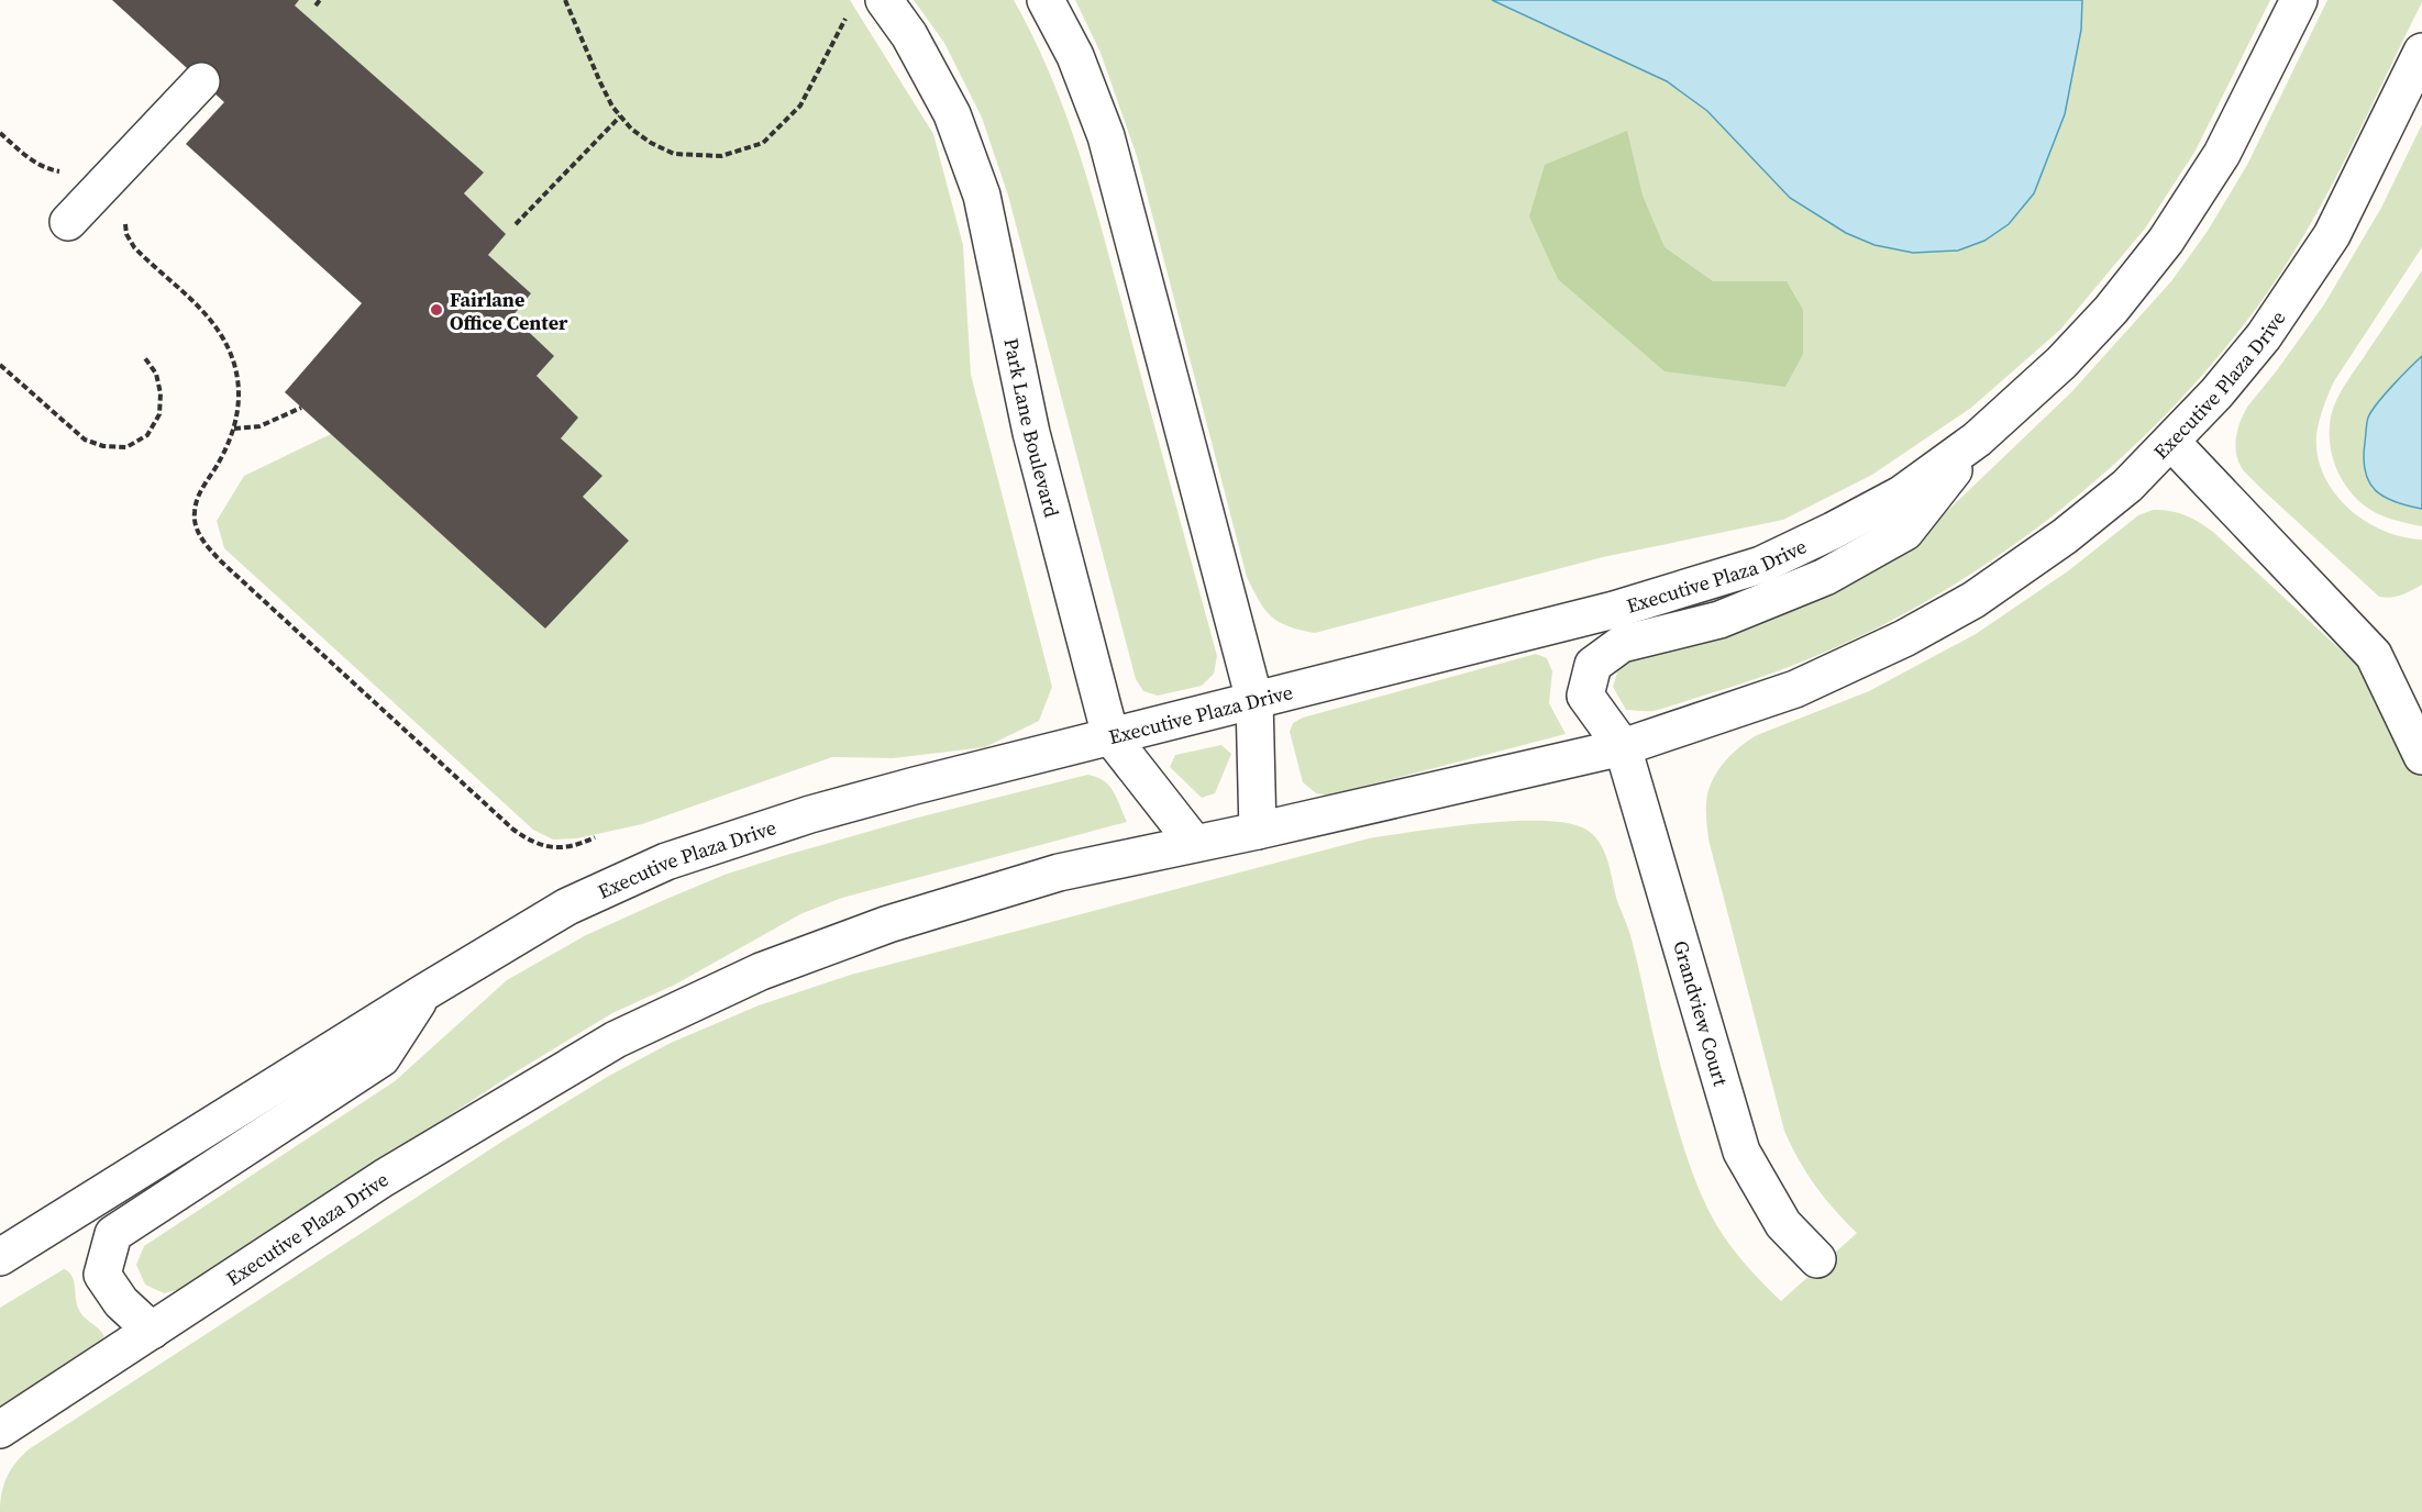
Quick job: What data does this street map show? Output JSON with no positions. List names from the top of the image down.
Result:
{
  "streets": {
    "street": ["Executive Plaza Drive", "Park Lane Boulevard", "Grandview Court"]
  },
  "crossings": [
    ["Executive Plaza Drive", "Park Lane Boulevard"],
    ["Executive Plaza Drive", "Grandview Court"]
  ],
  "places": ["Fairlane Office Center"]
}
